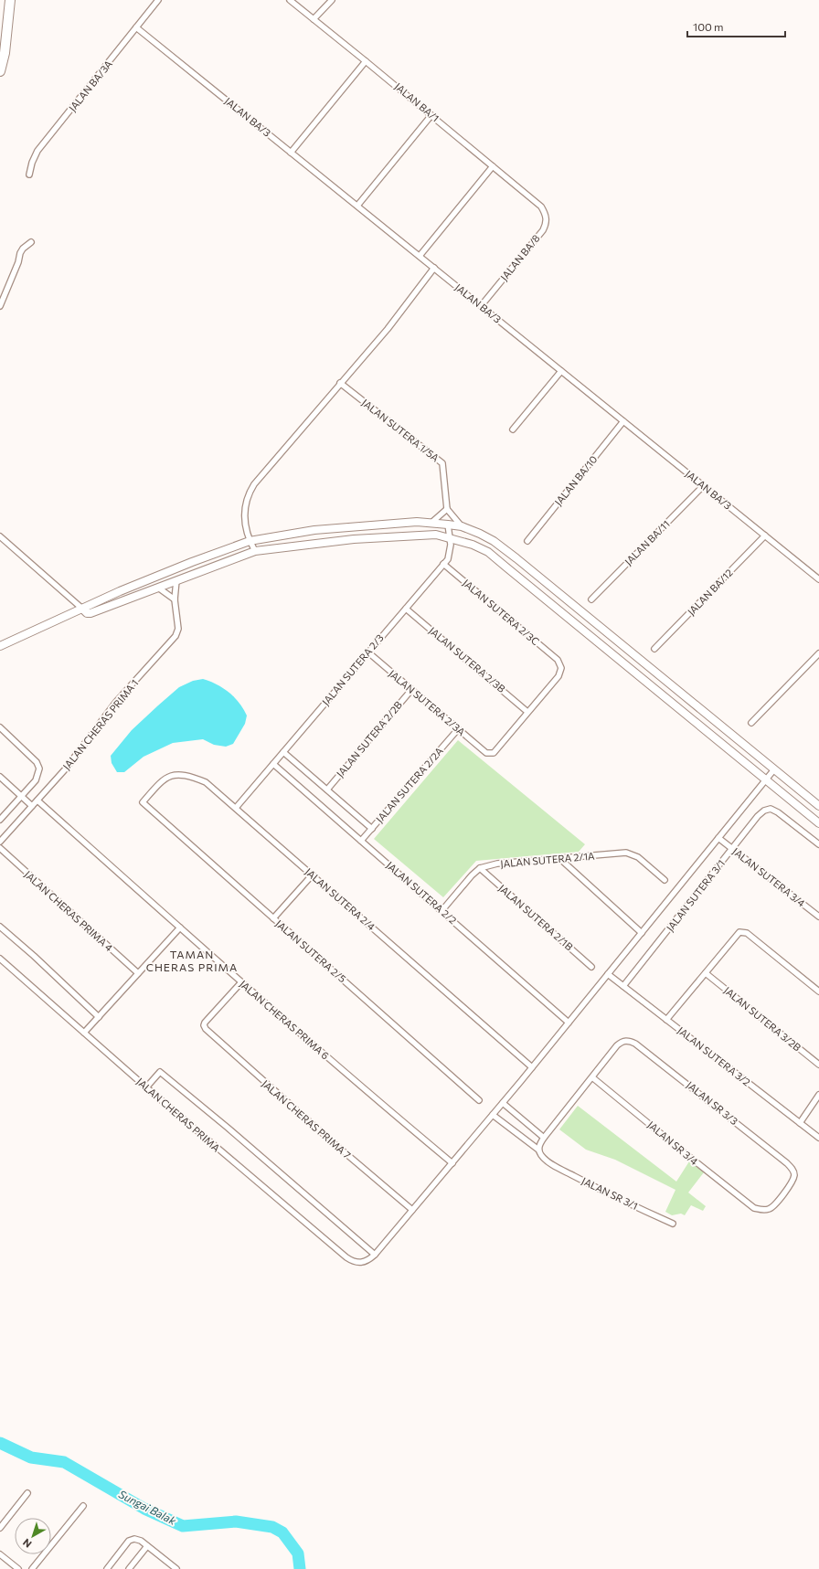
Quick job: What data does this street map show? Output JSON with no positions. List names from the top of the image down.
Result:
{
  "streets": {
    "street": [
      "JALAN BA/3A",
      "JALAN BA/1",
      "JALAN BA/3",
      "JALAN BA/8",
      "JALAN SUTERA 1/5A",
      "JALAN BA/10",
      "JALAN BA/11",
      "JALAN BA/12",
      "JALAN SUTERA 2/3C",
      "JALAN SUTERA 2/3B",
      "JALAN SUTERA 2/3",
      "JALAN SUTERA 2/3A",
      "JALAN CHERAS PRIMA 1",
      "JALAN SUTERA 2/2B",
      "JALAN SUTERA 2/2A",
      "JALAN SUTERA 2/1A",
      "JALAN SUTERA 3/4",
      "JALAN SUTERA 2/2",
      "JALAN SUTERA 3/1",
      "JALAN SUTERA 2/4",
      "JALAN CHERAS PRIMA 4",
      "JALAN SUTERA 2/1B",
      "JALAN SUTERA 2/5",
      "JALAN SUTERA 3/2B",
      "JALAN CHERAS PRIMA 6",
      "JALAN SUTERA 3/2",
      "JALAN SR 3/3",
      "JALAN CHERAS PRIMA",
      "JALAN CHERAS PRIMA 7",
      "JALAN SR 3/4",
      "JALAN SR 3/1"
    ]
  },
  "crossings": [
    ["JALAN BA/3A", "JALAN BA/3"],
    ["JALAN BA/1", "JALAN BA/8"],
    ["JALAN BA/3", "JALAN BA/8"],
    ["JALAN BA/3", "JALAN BA/10"],
    ["JALAN BA/3", "JALAN BA/11"],
    ["JALAN BA/3", "JALAN BA/12"],
    ["JALAN SUTERA 2/3C", "JALAN SUTERA 2/3B"],
    ["JALAN SUTERA 2/3C", "JALAN SUTERA 2/3"],
    ["JALAN SUTERA 2/3C", "JALAN SUTERA 2/3A"],
    ["JALAN SUTERA 2/3B", "JALAN SUTERA 2/3"],
    ["JALAN SUTERA 2/3B", "JALAN SUTERA 2/3A"],
    ["JALAN SUTERA 2/3", "JALAN SUTERA 2/3A"],
    ["JALAN SUTERA 2/3", "JALAN SUTERA 2/2"],
    ["JALAN SUTERA 2/3", "JALAN SUTERA 2/4"],
    ["JALAN SUTERA 2/3A", "JALAN SUTERA 2/2B"],
    ["JALAN SUTERA 2/3A", "JALAN SUTERA 2/2A"],
    ["JALAN CHERAS PRIMA 1", "JALAN CHERAS PRIMA 6"],
    ["JALAN SUTERA 2/2A", "JALAN SUTERA 2/2"],
    ["JALAN SUTERA 2/1A", "JALAN SUTERA 2/1B"],
    ["JALAN SUTERA 3/4", "JALAN SUTERA 3/1"],
    ["JALAN SUTERA 3/1", "JALAN SUTERA 3/2"],
    ["JALAN SUTERA 2/4", "JALAN SUTERA 2/5"],
    ["JALAN CHERAS PRIMA 6", "JALAN CHERAS PRIMA 7"],
    ["JALAN SR 3/3", "JALAN SR 3/4"]
  ],
  "districts": ["TAMAN CHERAS PRIMA"],
  "water": ["Sungai Balak"],
  "scale_bar": "100 m",
  "north": "bottom left"
}
